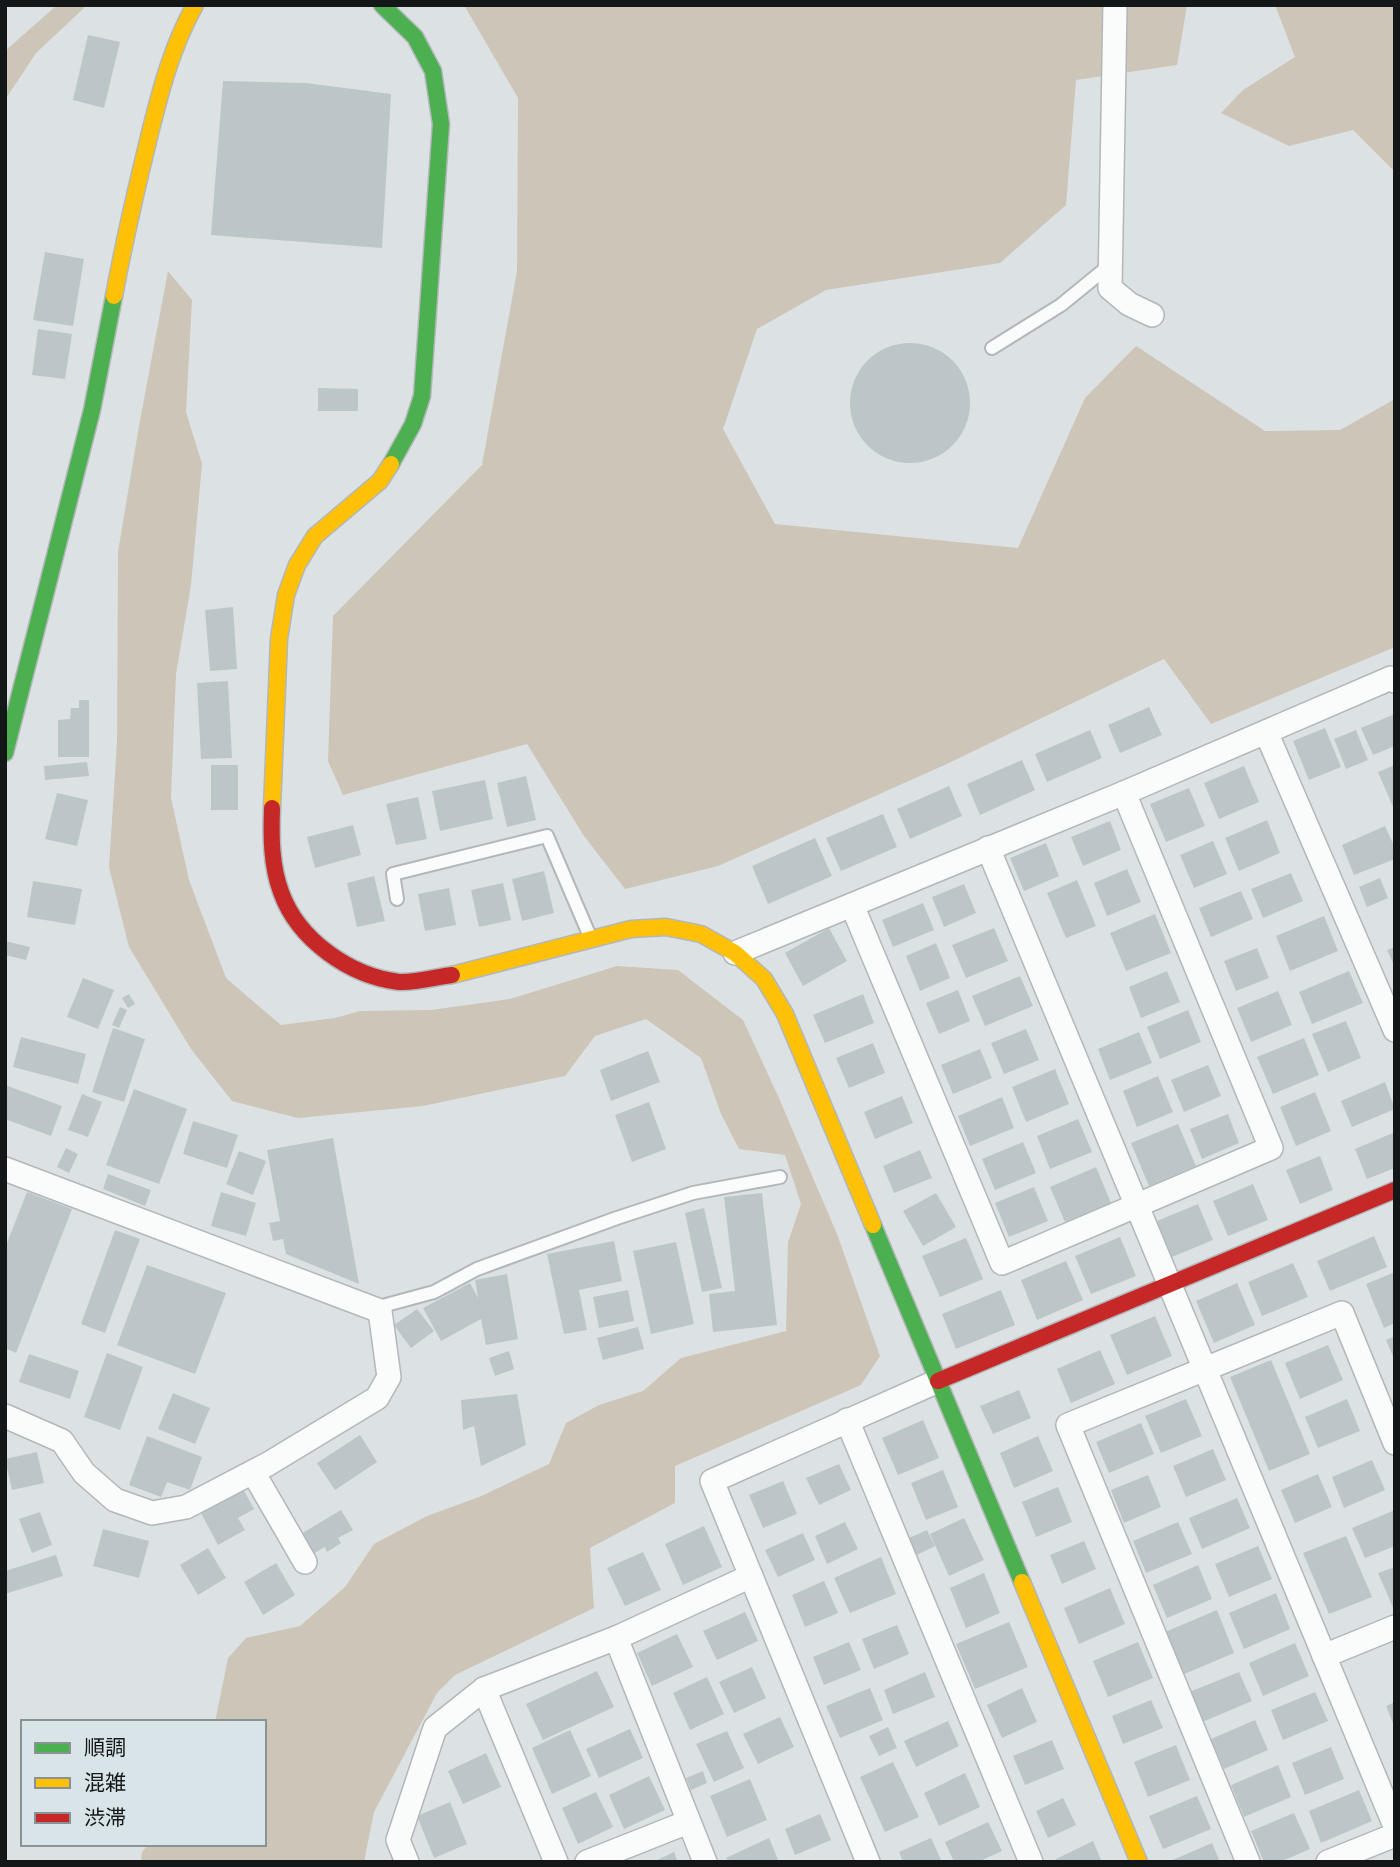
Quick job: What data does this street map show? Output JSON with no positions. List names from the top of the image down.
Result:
{
  "legend": ["順調", "混雑", "渋滞"]
}
